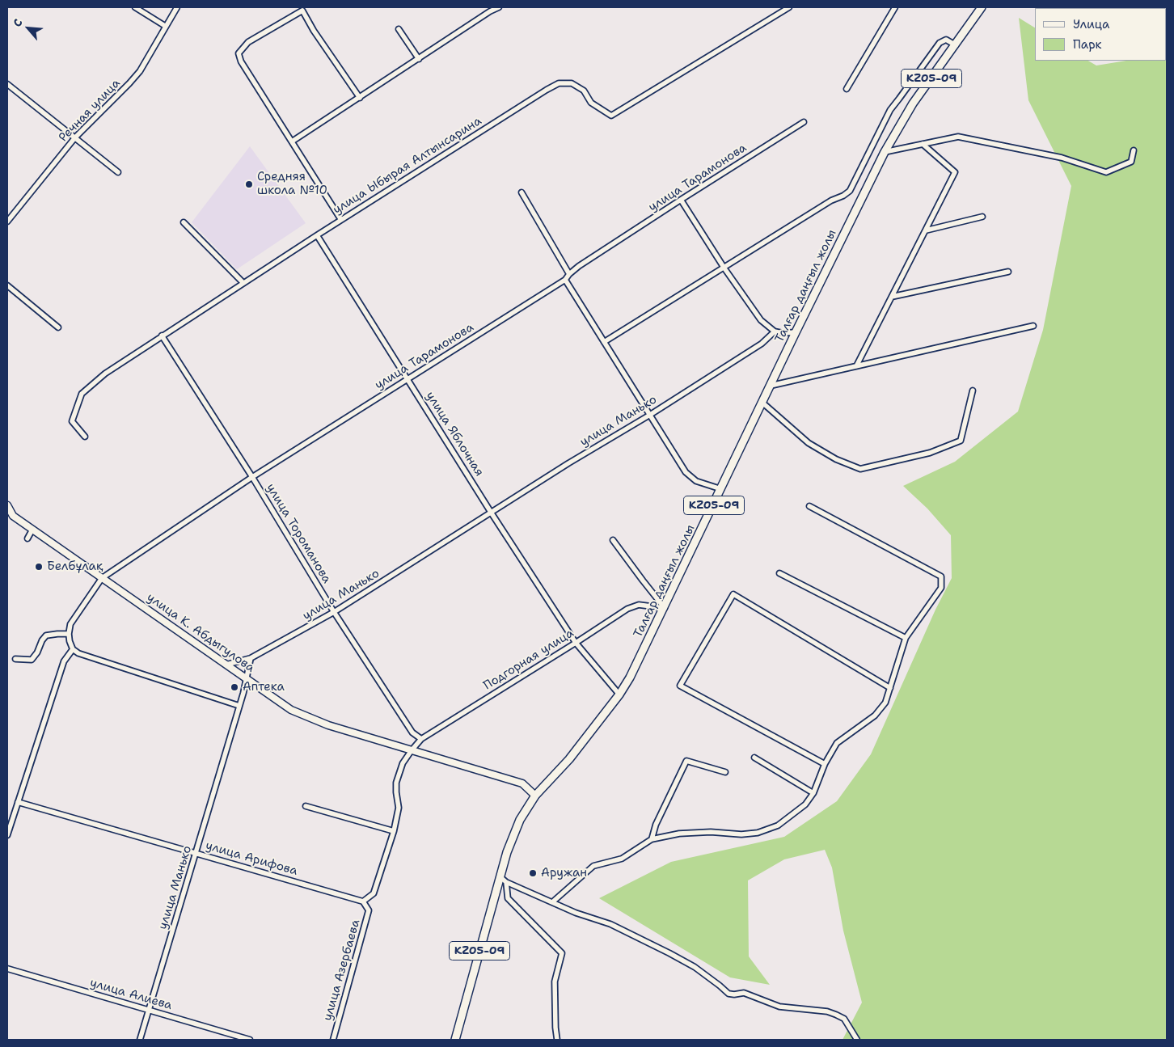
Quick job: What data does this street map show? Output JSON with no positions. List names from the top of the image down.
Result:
{
  "streets": {
    "main road": ["KZ05-09", "Талғар даңғыл жолы"],
    "street": [
      "Речная улица",
      "улица Ыбырая Алтынсарина",
      "улица Тарамонова",
      "улица Манько",
      "улица Яблочная",
      "улица Тороманова",
      "улица К. Абдыгулова",
      "Подгорная улица",
      "улица Арифова",
      "улица Азербаева",
      "улица Алиева"
    ]
  },
  "crossings": [
    ["улица Ыбырая Алтынсарина", "улица Яблочная"],
    ["улица Ыбырая Алтынсарина", "улица Тороманова"],
    ["улица Тарамонова", "улица Яблочная"],
    ["улица Тарамонова", "улица Тороманова"],
    ["улица Тарамонова", "улица К. Абдыгулова"],
    ["Талғар даңғыл жолы", "улица Яблочная"],
    ["Талғар даңғыл жолы", "улица К. Абдыгулова"],
    ["Талғар даңғыл жолы", "Подгорная улица"],
    ["улица Манько", "улица Яблочная"],
    ["улица Манько", "улица Тороманова"],
    ["улица Манько", "улица К. Абдыгулова"],
    ["улица Манько", "улица Арифова"],
    ["улица Манько", "улица Алиева"],
    ["улица Яблочная", "Подгорная улица"],
    ["улица Тороманова", "Подгорная улица"],
    ["улица К. Абдыгулова", "Подгорная улица"],
    ["улица Арифова", "улица Азербаева"]
  ],
  "places": [
    "Средняя школа №10",
    "Белбұлақ",
    "Аптека",
    "Аружан"
  ],
  "legend": ["Улица", "Парк"],
  "north": "top left"
}
